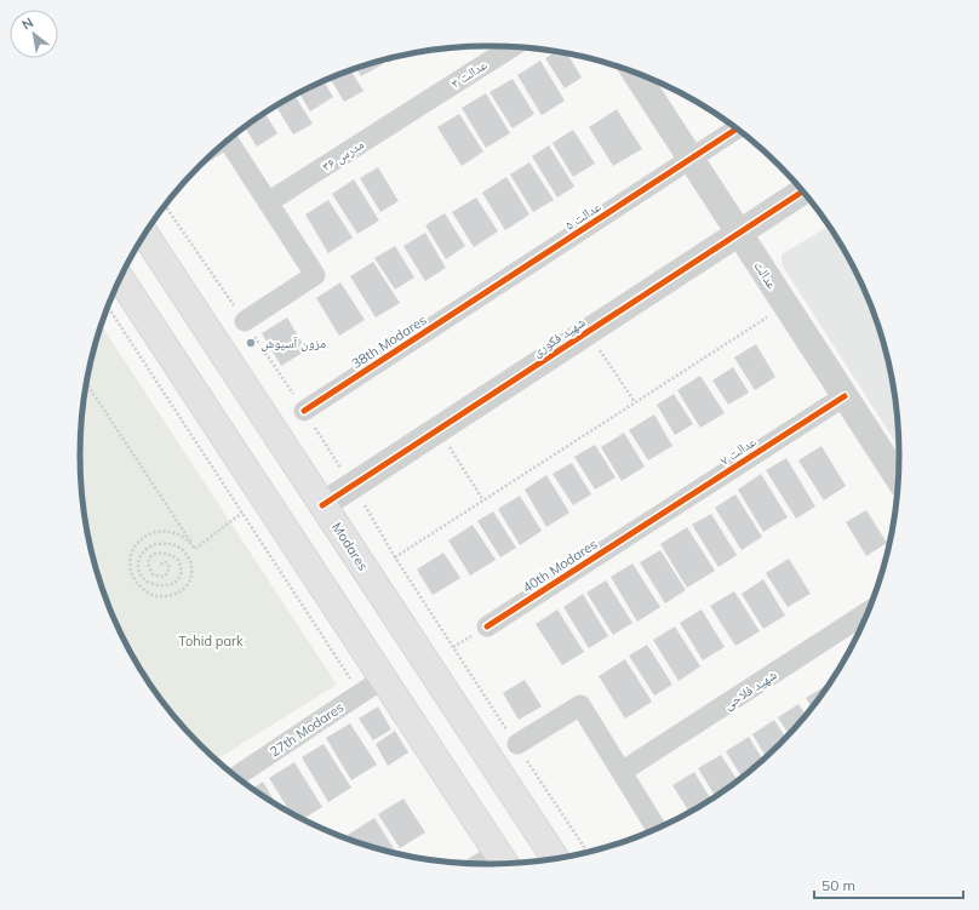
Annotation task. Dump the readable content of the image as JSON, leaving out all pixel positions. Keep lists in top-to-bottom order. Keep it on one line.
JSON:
{"streets":{"main road":["Modares"],"street":["عدالت ۳","مدرس ۳۶","عدالت ۵","عدالت","شهید فکوری","38th Modares","عدالت ۷","40th Modares","شهید فلاحی","27th Modares"]},"crossings":[["عدالت ۳","مدرس ۳۶"],["عدالت ۵","عدالت"],["عدالت ۵","38th Modares"],["عدالت","شهید فکوری"],["عدالت","عدالت ۷"],["شهید فکوری","Modares"],["عدالت ۷","40th Modares"]],"parks":["Tohid park"],"places":["مزون آسپوش"],"scale_bar":"50 m","north":"top left"}
